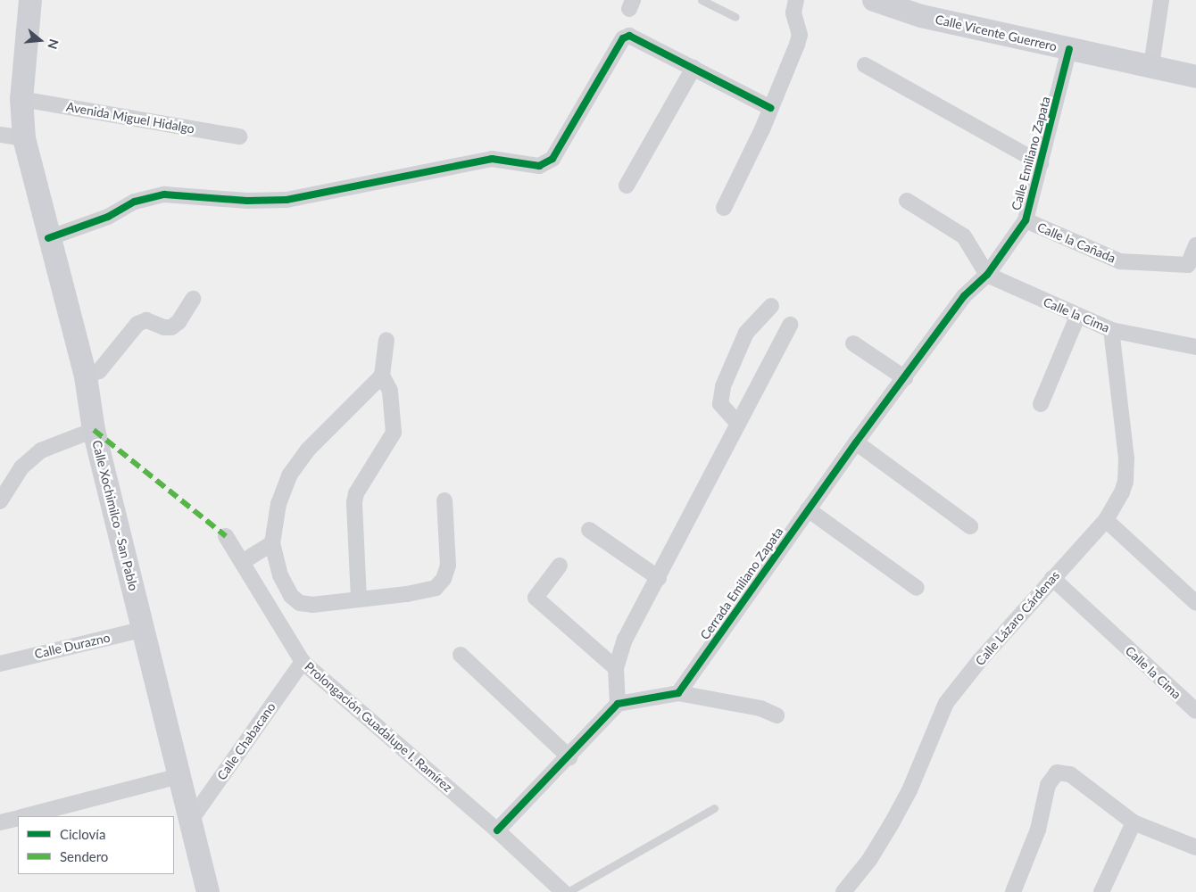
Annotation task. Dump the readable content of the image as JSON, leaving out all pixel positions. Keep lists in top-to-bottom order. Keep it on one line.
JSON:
{"streets":{"main road":["Calle Vicente Guerrero","Calle Xochimilco - San Pablo"],"street":["Avenida Miguel Hidalgo","Calle Emiliano Zapata","Calle la Cañada","Calle la Cima","Cerrada Emiliano Zapata","Calle Lázaro Cárdenas","Calle Durazno","Prolongación Guadalupe I. Ramírez","Calle Chabacano"]},"crossings":[["Calle Vicente Guerrero","Calle Emiliano Zapata"],["Calle Emiliano Zapata","Calle la Cañada"],["Calle Emiliano Zapata","Calle la Cima"],["Calle Emiliano Zapata","Cerrada Emiliano Zapata"],["Calle la Cima","Calle Lázaro Cárdenas"],["Calle Xochimilco - San Pablo","Calle Durazno"],["Calle Xochimilco - San Pablo","Calle Chabacano"],["Prolongación Guadalupe I. Ramírez","Calle Chabacano"]],"legend":["Ciclovía","Sendero"],"north":"right"}
